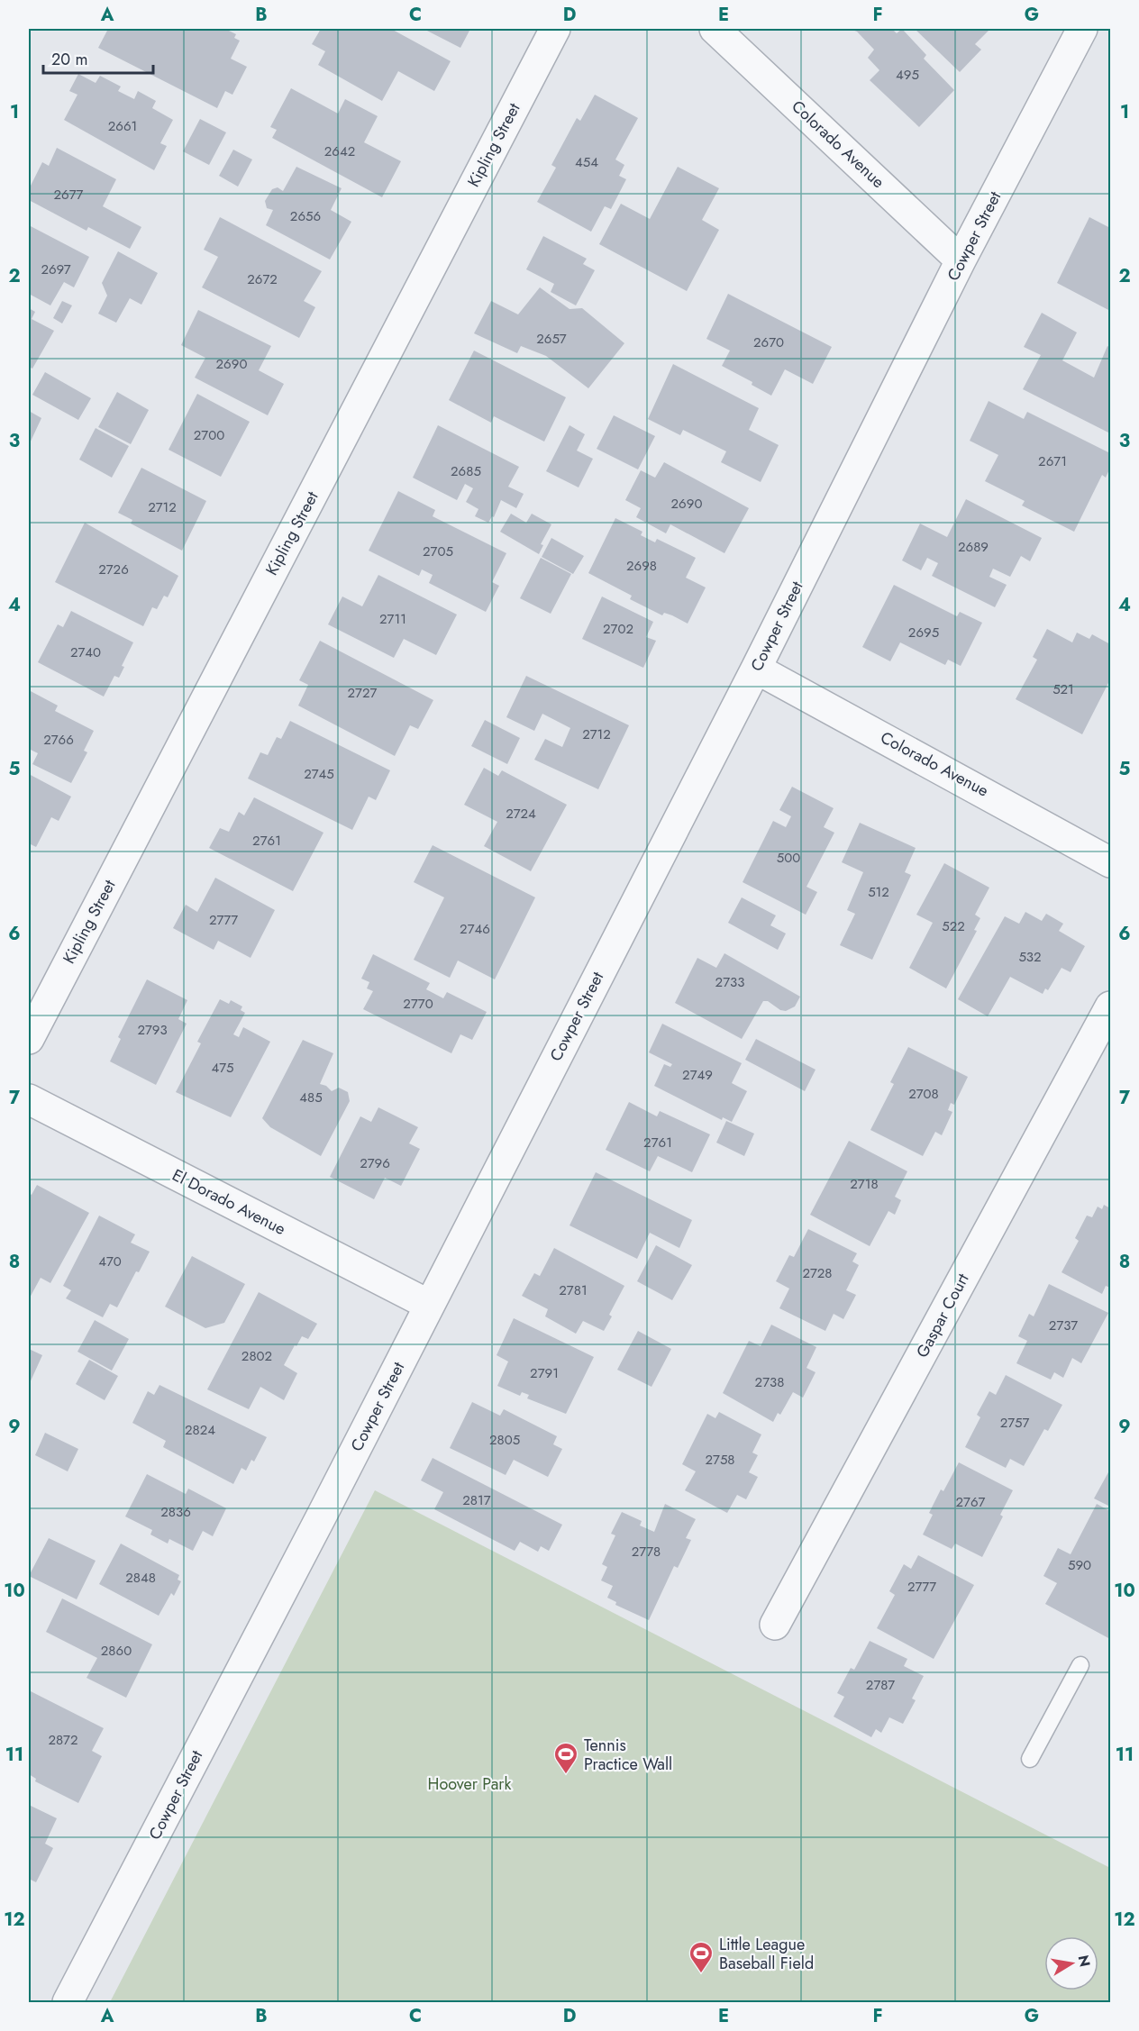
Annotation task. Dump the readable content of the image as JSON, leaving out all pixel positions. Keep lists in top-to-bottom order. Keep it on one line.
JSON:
{"streets":{"street":["Colorado Avenue","Kipling Street","Cowper Street","El Dorado Avenue","Gaspar Court"]},"crossings":[["Colorado Avenue","Cowper Street"],["Cowper Street","El Dorado Avenue"]],"parks":["Hoover Park"],"places":{"sports":["Tennis Practice Wall","Little League Baseball Field"]},"house_numbers":["495","2661","2642","454","2677","2656","2697","2672","2657","2670","2690","2700","2671","2685","2690","2712","2689","2705","2698","2726","2711","2702","2695","2740","521","2727","2712","2766","2745","2724","2761","500","512","2777","522","2746","532","2733","2770","2793","475","2749","2708","485","2761","2796","2718","470","2728","2781","2737","2802","2791","2738","2757","2824","2805","2758","2817","2767","2836","2778","590","2848","2777","2860","2787","2872"],"scale_bar":"20 m","north":"right","grid":{"columns":["A","B","C","D","E","F","G"],"rows":["1","2","3","4","5","6","7","8","9","10","11","12"]}}
